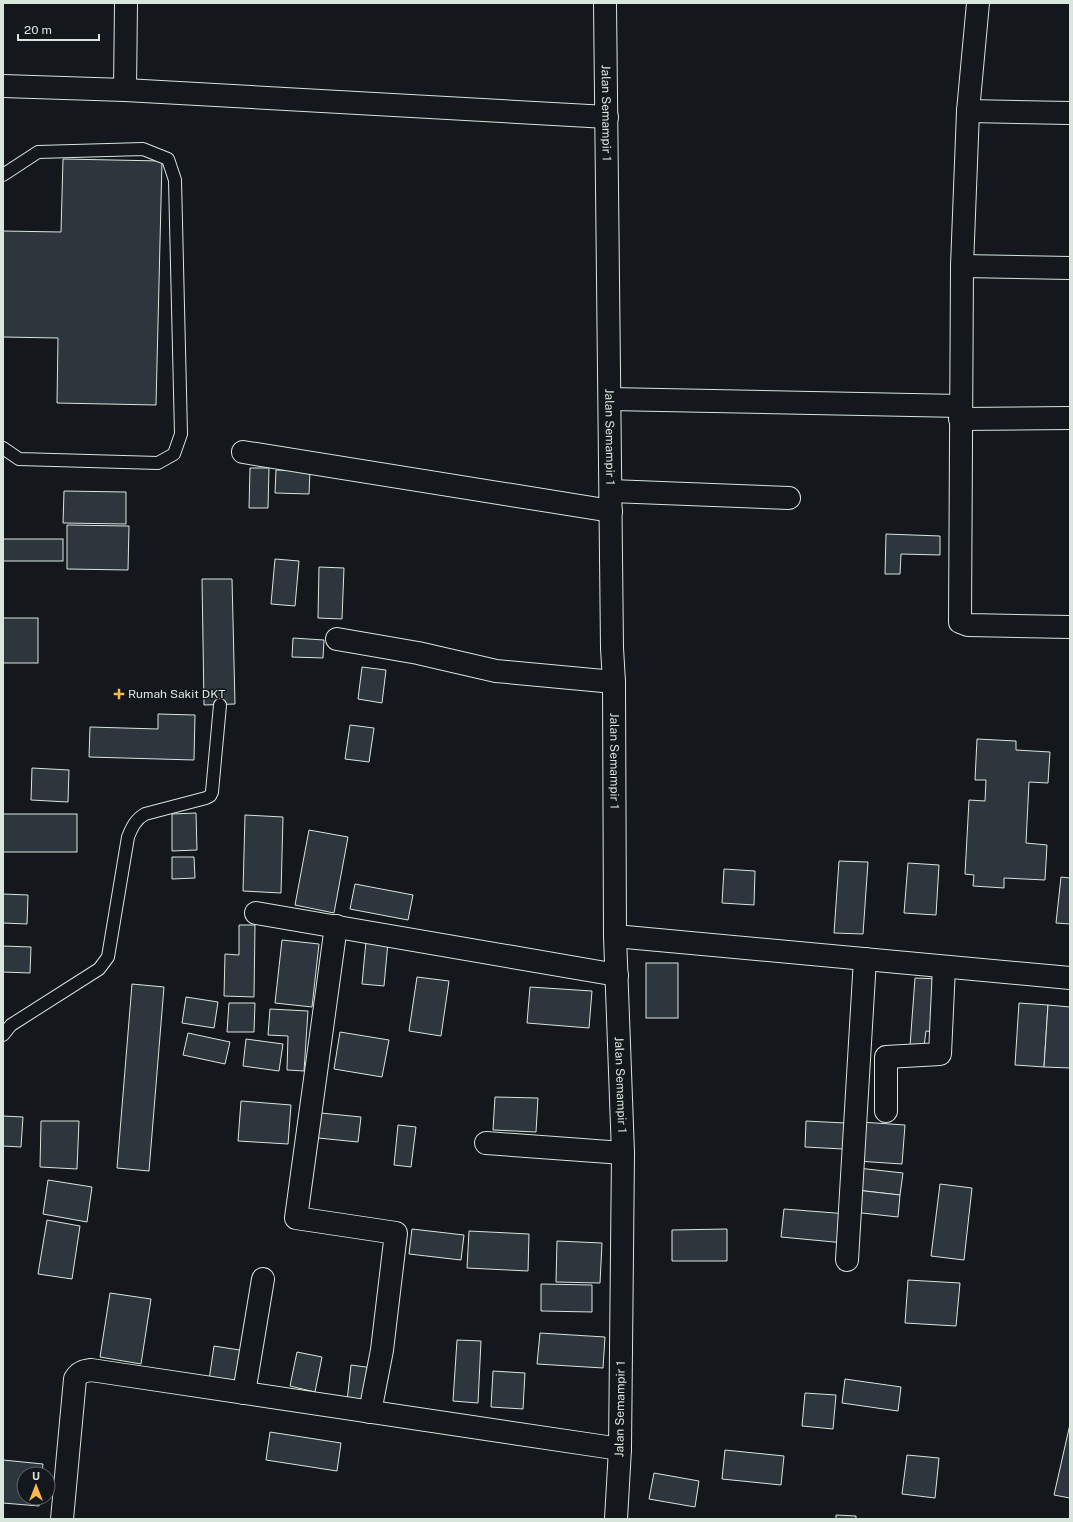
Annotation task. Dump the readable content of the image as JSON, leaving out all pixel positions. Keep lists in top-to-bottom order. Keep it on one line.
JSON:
{"streets":{"street":["Jalan Semampir 1"]},"places":{"health":["Rumah Sakit DKT"]},"scale_bar":"20 m","north":"top"}
